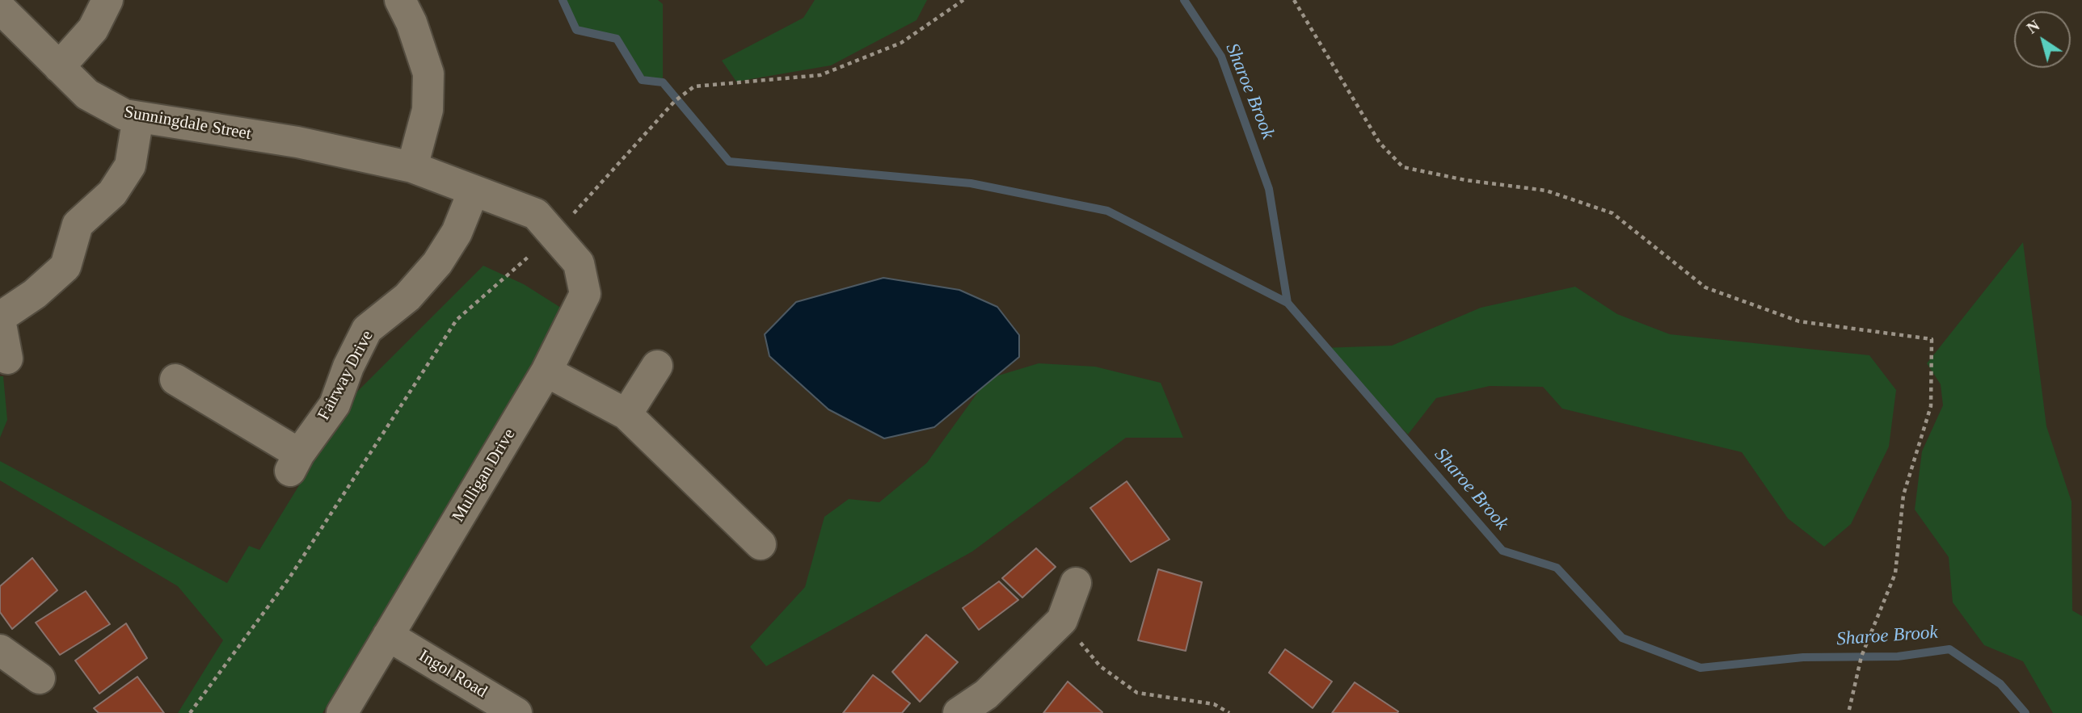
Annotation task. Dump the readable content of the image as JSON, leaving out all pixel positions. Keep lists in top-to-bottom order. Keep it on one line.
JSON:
{"streets":{"street":["Sunningdale Street","Fairway Drive","Mulligan Drive","Ingol Road"]},"crossings":[["Sunningdale Street","Fairway Drive"],["Sunningdale Street","Mulligan Drive"],["Mulligan Drive","Ingol Road"]],"water":["Sharoe Brook"],"north":"top left"}
